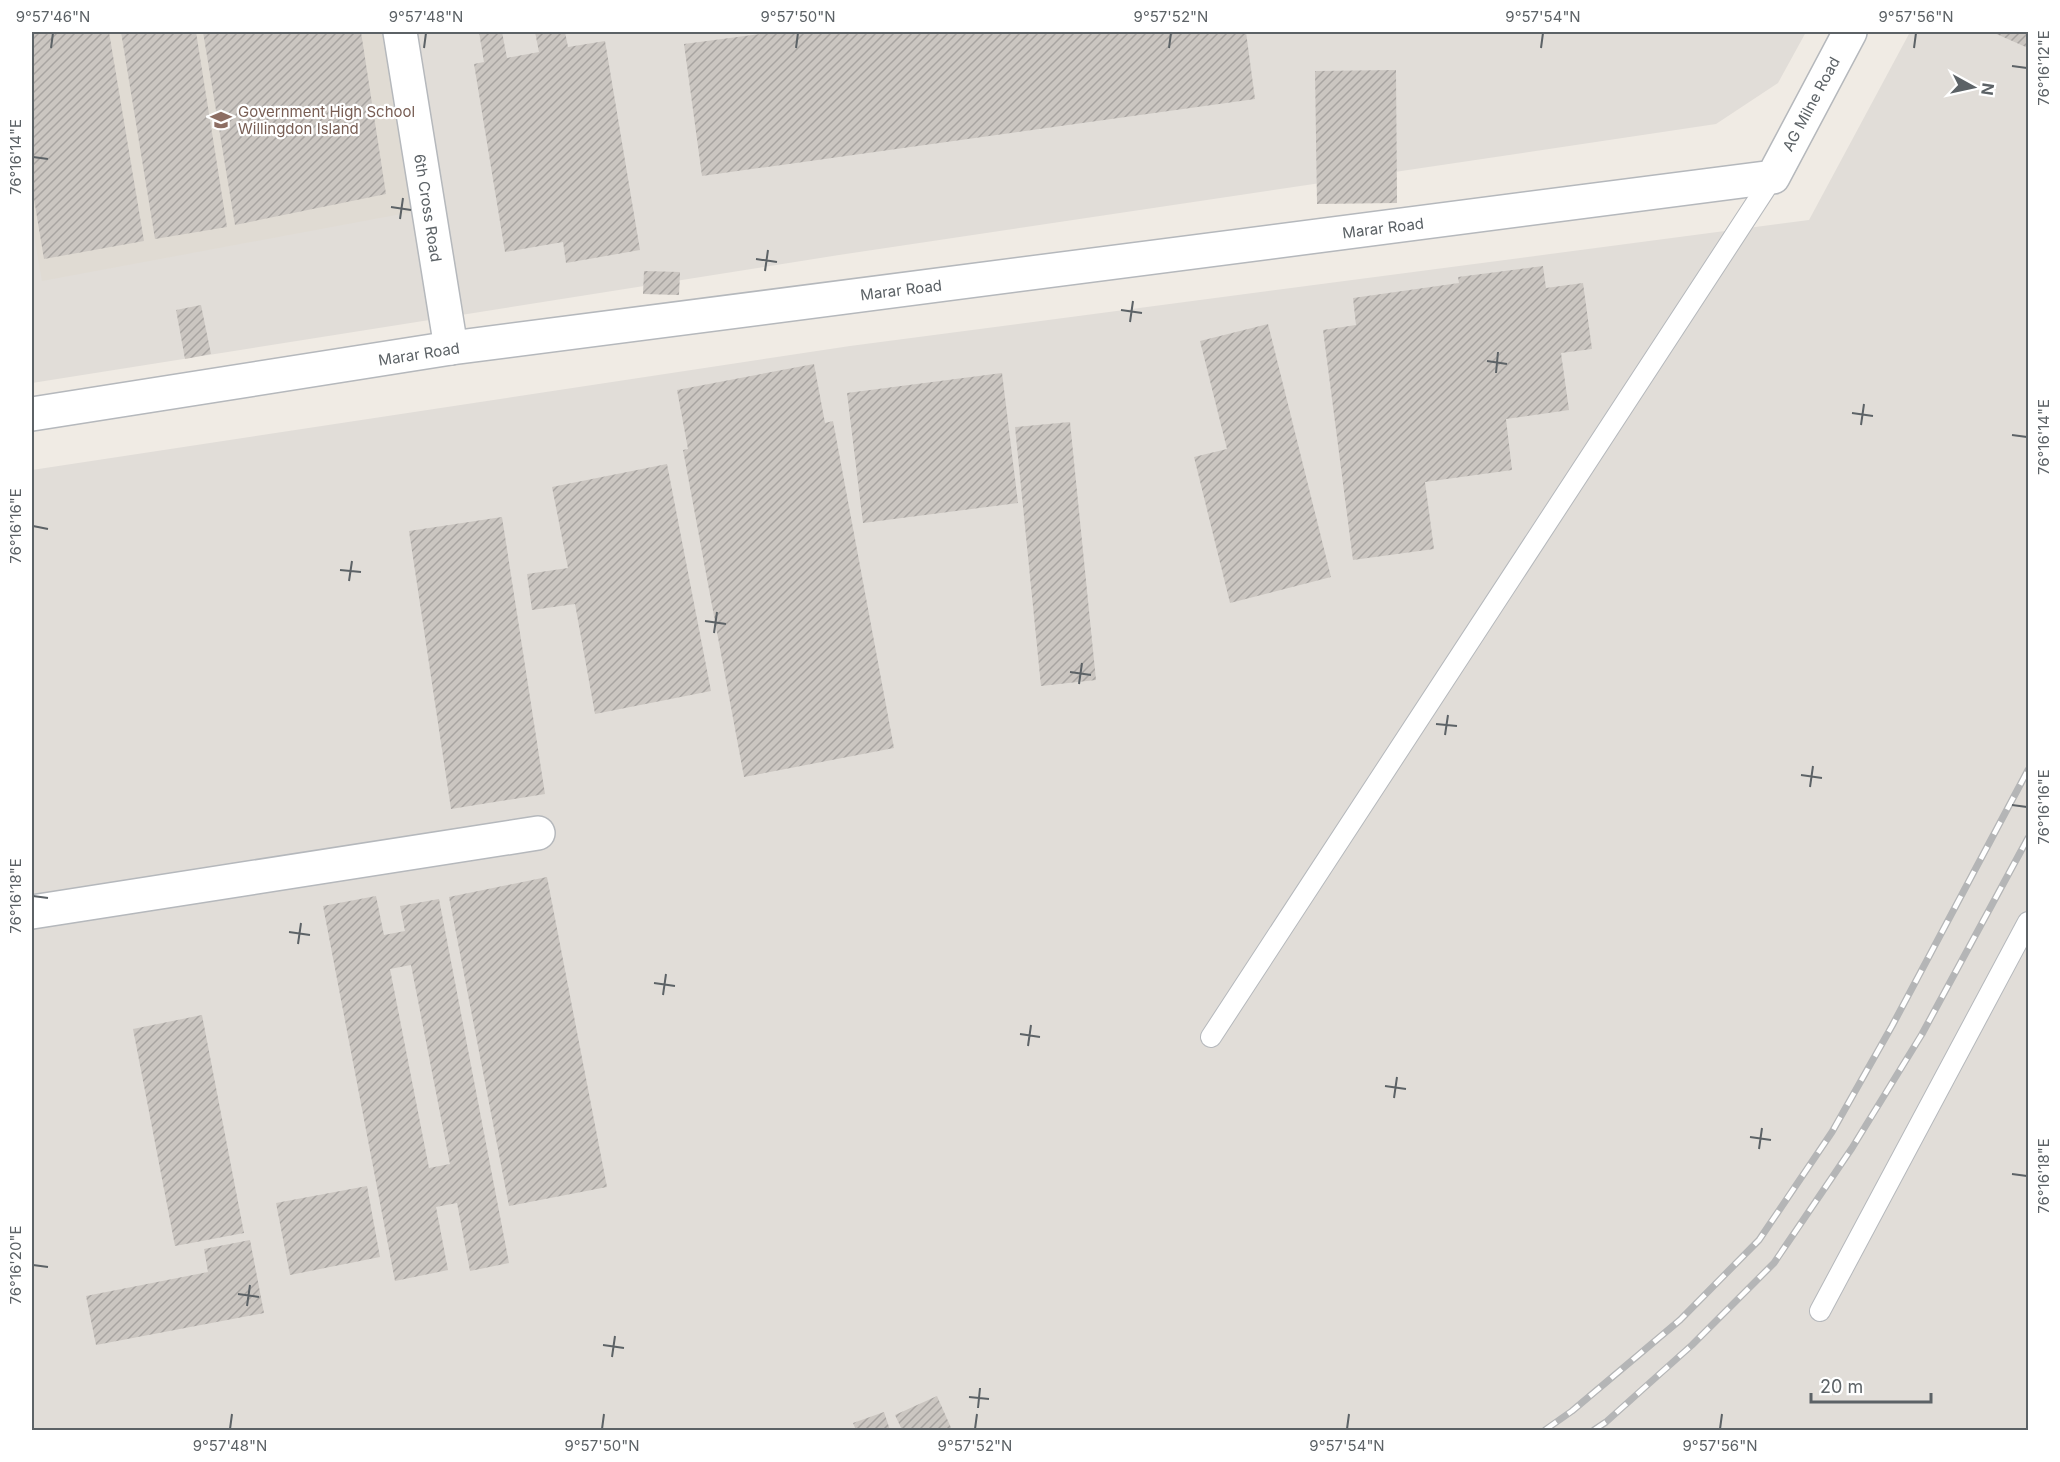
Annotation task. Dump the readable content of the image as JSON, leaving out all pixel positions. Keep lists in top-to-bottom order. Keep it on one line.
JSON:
{"streets":{"street":["AG Milne Road","6th Cross Road","Marar Road"]},"crossings":[["AG Milne Road","Marar Road"],["6th Cross Road","Marar Road"]],"places":{"school or university":["Government High School Willingdon Island"]},"scale_bar":"20 m","north":"right","coordinates":["9°57'46\"N","9°57'48\"N","9°57'50\"N","9°57'52\"N","9°57'54\"N","9°57'56\"N","76°16'12\"E","76°16'14\"E","76°16'16\"E","76°16'18\"E","76°16'20\"E"]}
